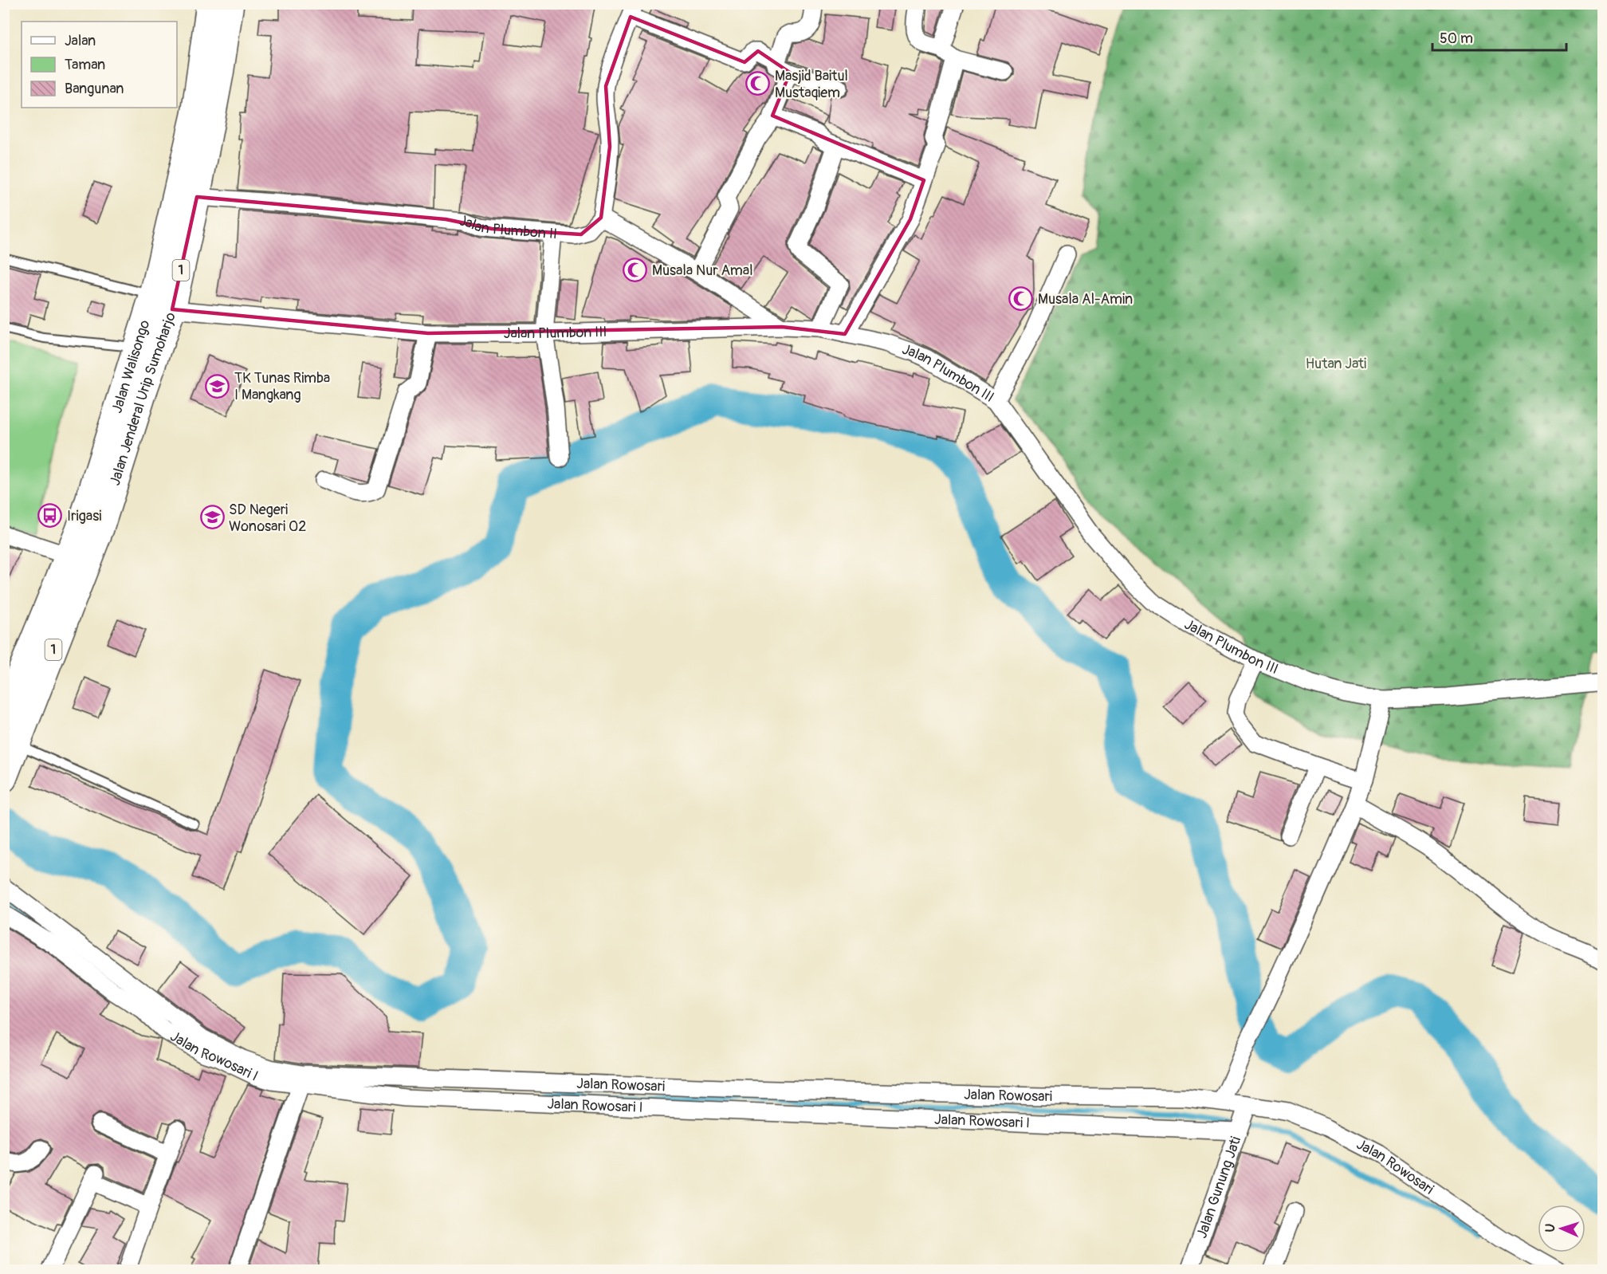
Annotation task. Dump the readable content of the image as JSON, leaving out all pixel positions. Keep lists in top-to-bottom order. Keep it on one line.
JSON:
{"streets":{"highway":["1","Jalan Walisongo","Jalan Jenderal Urip Sumoharjo"],"street":["Jalan Plumbon II","Jalan Plumbon III","Jalan Rowosari I","Jalan Rowosari","Jalan Gunung Jati"]},"crossings":[["Jalan Plumbon II","Jalan Jenderal Urip Sumoharjo"],["Jalan Plumbon III","Jalan Walisongo"],["Jalan Plumbon III","Jalan Jenderal Urip Sumoharjo"],["Jalan Walisongo","Jalan Jenderal Urip Sumoharjo"],["Jalan Rowosari I","Jalan Rowosari"],["Jalan Rowosari I","Jalan Gunung Jati"],["Jalan Rowosari","Jalan Gunung Jati"]],"parks":["Hutan Jati"],"places":{"mosque":["Masjid Baitul Mustaqiem","Musala Nur Amal","Musala Al-Amin"],"school or university":["TK Tunas Rimba I Mangkang","SD Negeri Wonosari 02"],"bus stop":["Irigasi"]},"legend":["Jalan","Taman","Bangunan"],"scale_bar":"50 m","north":"left"}
